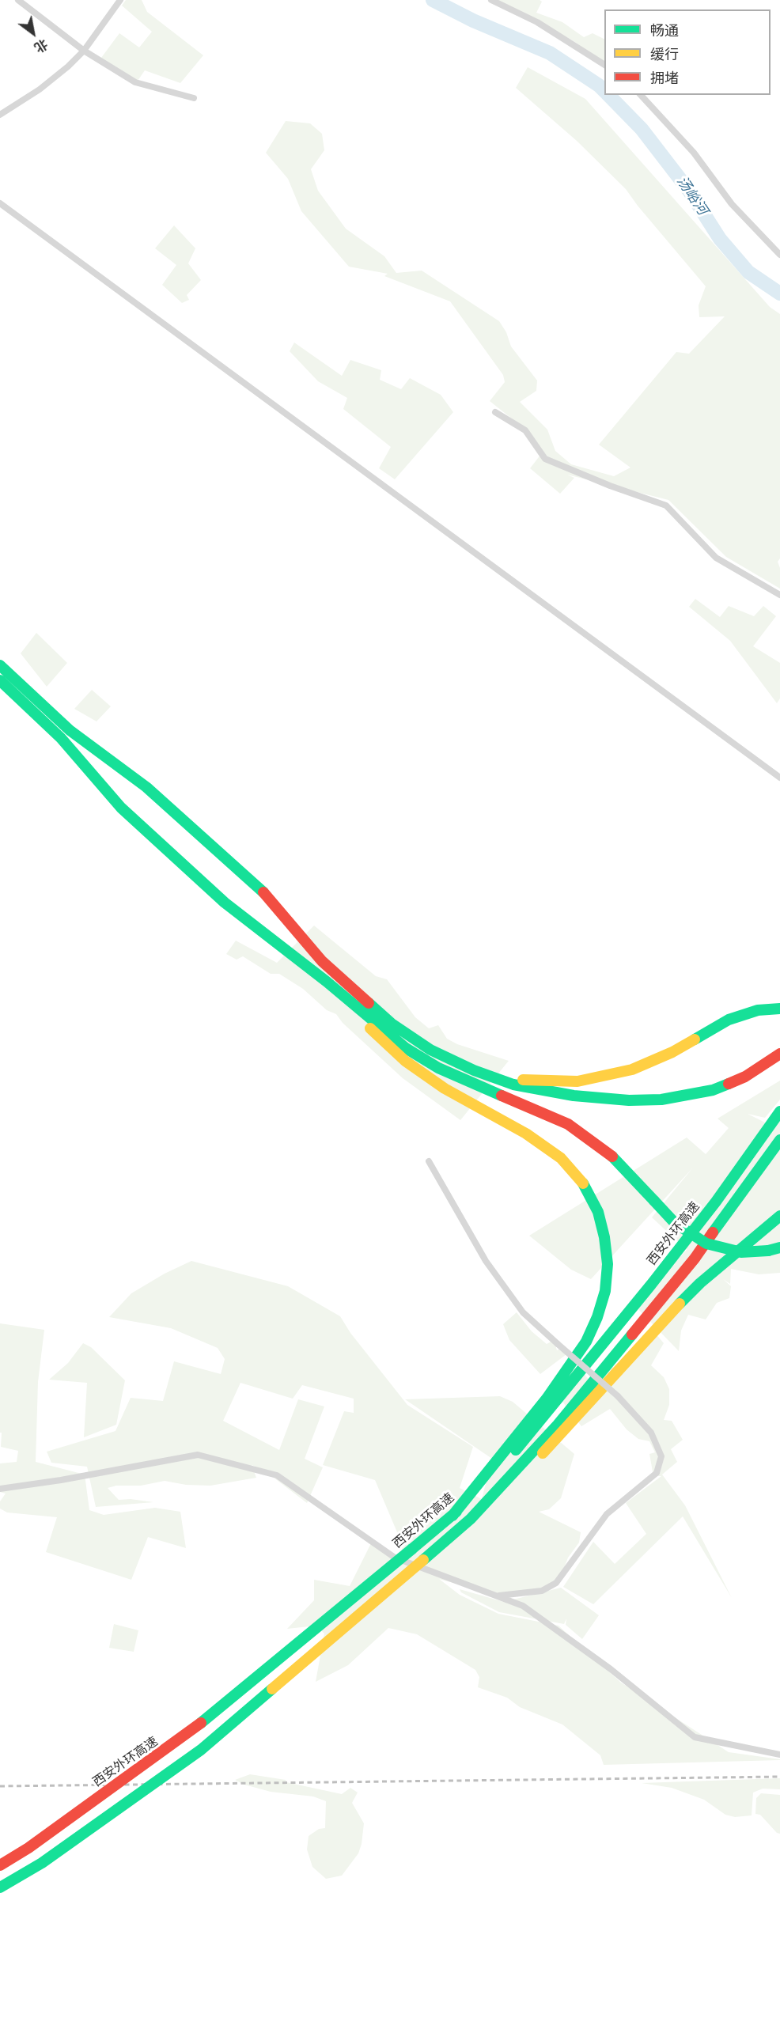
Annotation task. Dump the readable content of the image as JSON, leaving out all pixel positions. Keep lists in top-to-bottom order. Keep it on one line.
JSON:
{"streets":{"highway":["西安外环高速"]},"water":["汤峪河"],"legend":["畅通","缓行","拥堵"],"north":"bottom right"}
